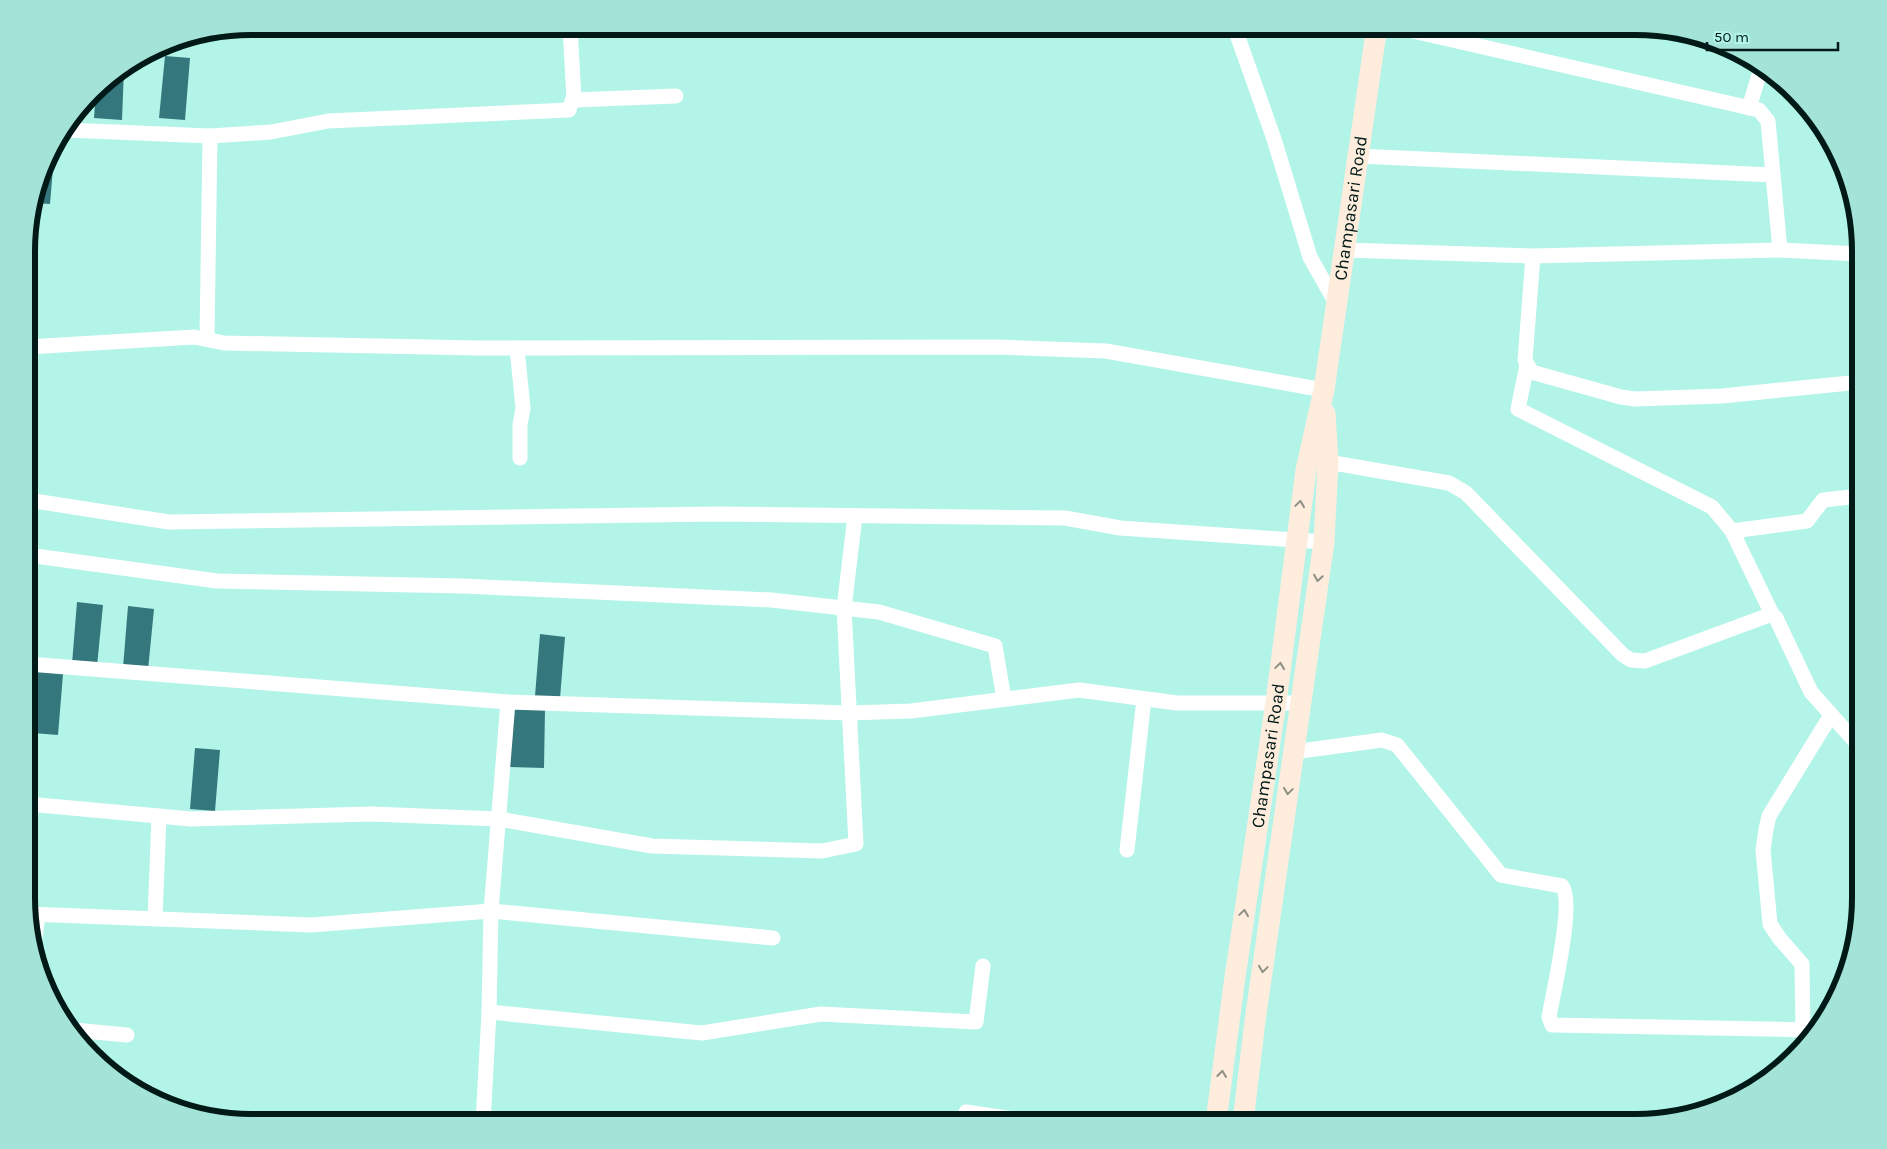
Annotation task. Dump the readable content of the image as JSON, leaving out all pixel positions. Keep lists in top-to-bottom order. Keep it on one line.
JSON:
{"streets":{"main road":["Champasari Road"]},"scale_bar":"50 m"}
